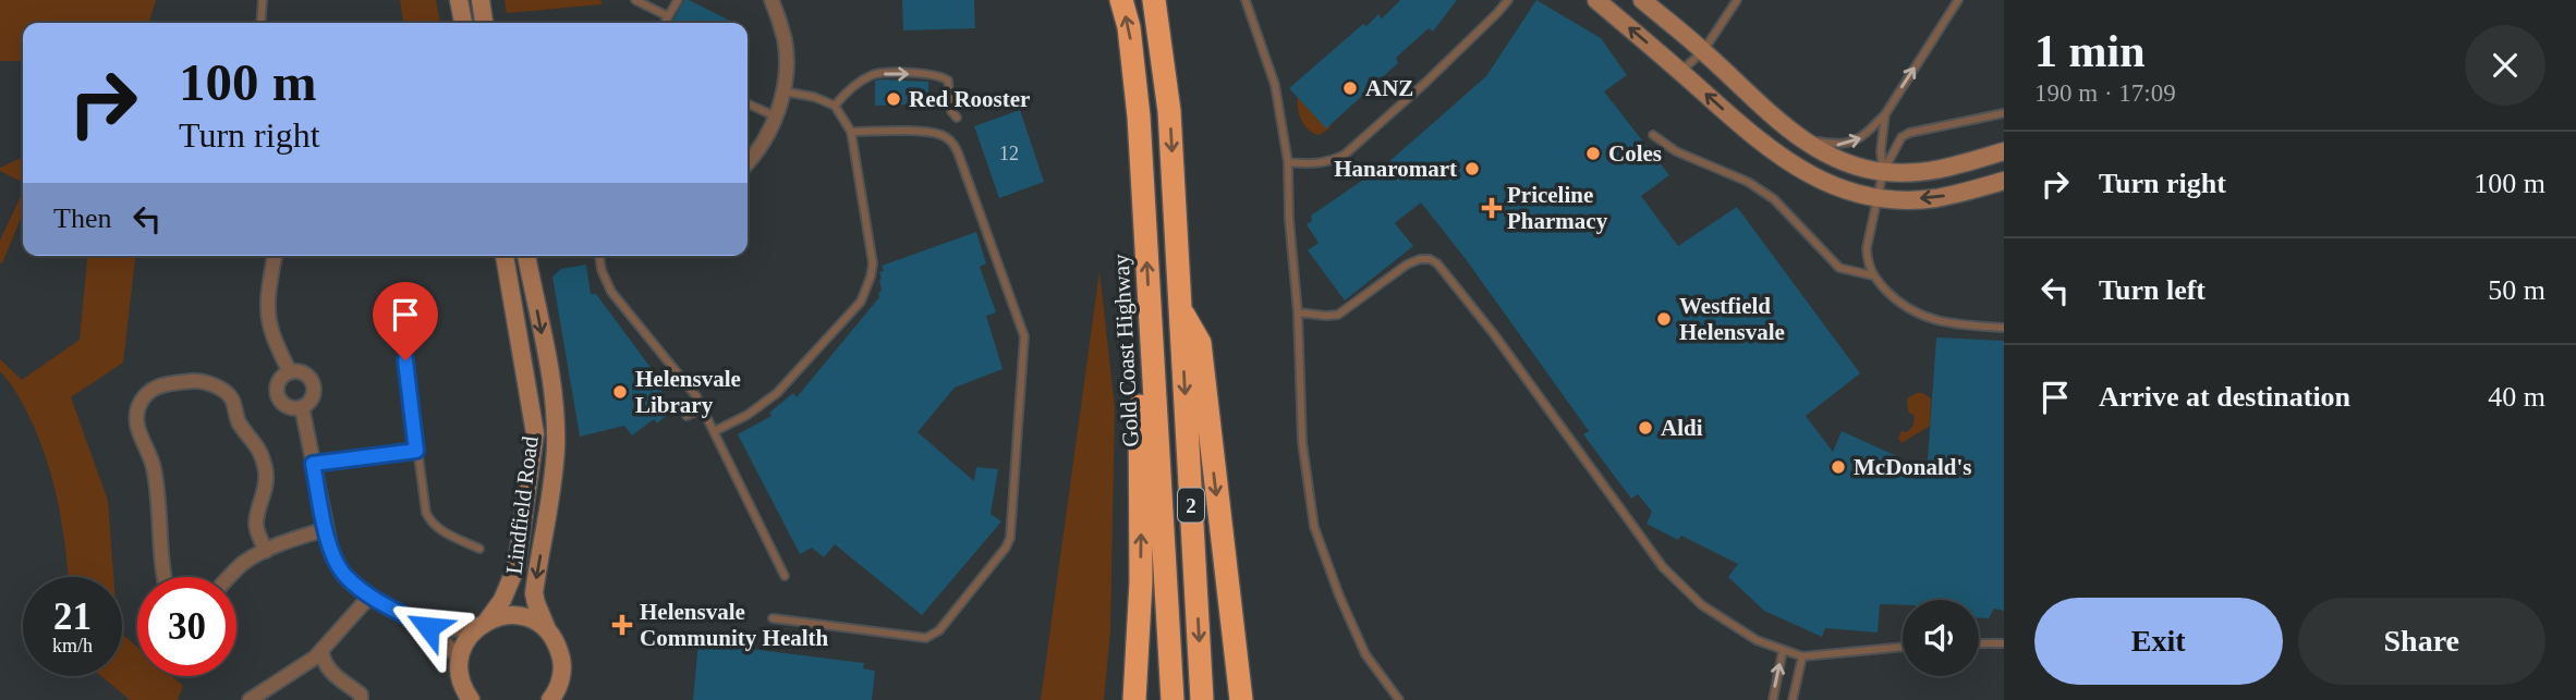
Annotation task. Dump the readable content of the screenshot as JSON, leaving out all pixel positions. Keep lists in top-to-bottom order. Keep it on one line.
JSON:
{"streets":{"highway":["Gold Coast Highway","2"],"street":["Lindfield Road"]},"places":{"other":["ANZ","Red Rooster","Coles","Hanaromart","Westfield Helensvale","Helensvale Library","Aldi","McDonald's"],"health":["Priceline Pharmacy","Helensvale Community Health"]},"house_numbers":["12"],"page":{"heading":["1 min","190 m · 17:09"],"turn":["100 m","Turn right"],"list":[{"name":"Turn right","value":"100 m"},{"name":"Turn left","value":"50 m"},{"name":"Arrive at destination","value":"40 m"}],"then":"Then","speed":"21 km/h","limit":"30","buttons":["Exit","Share"]}}
